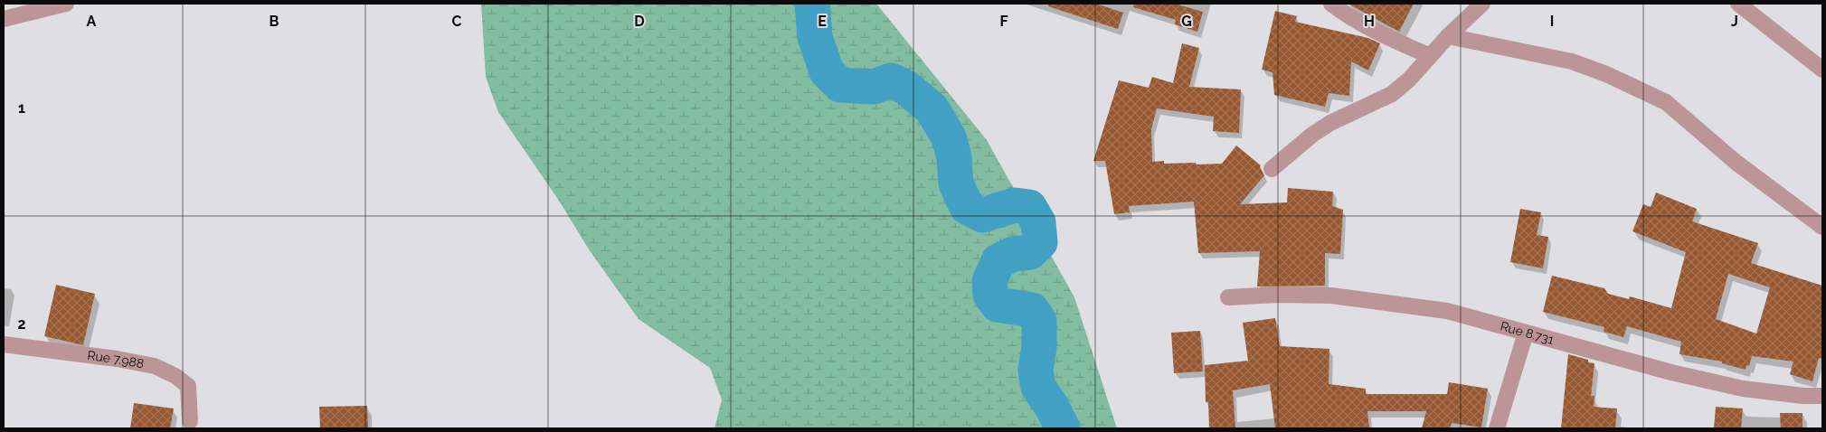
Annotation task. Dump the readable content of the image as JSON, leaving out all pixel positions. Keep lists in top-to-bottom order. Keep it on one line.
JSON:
{"streets":{"street":["Rue 8.731","Rue 7.988"]},"grid":{"columns":["A","B","C","D","E","F","G","H","I","J"],"rows":["1","2"]}}
